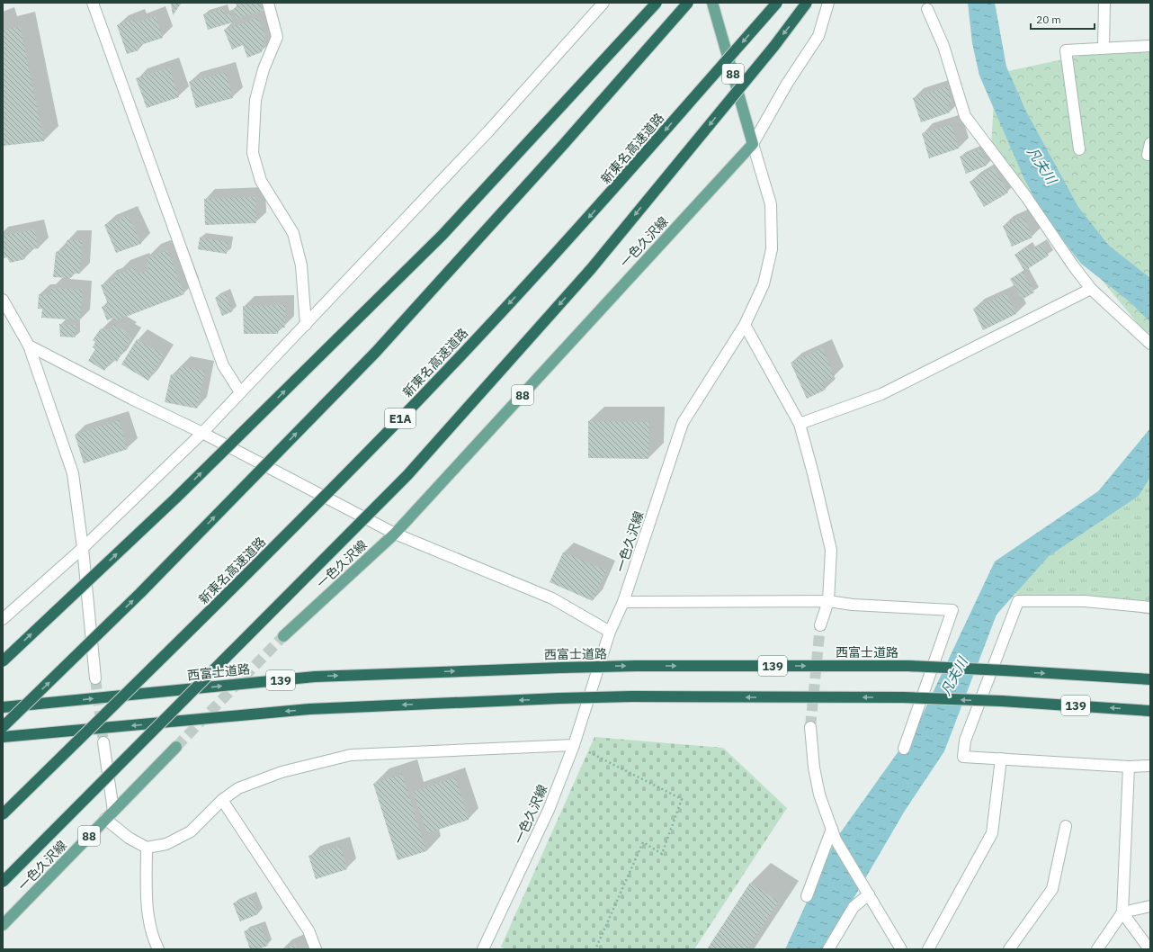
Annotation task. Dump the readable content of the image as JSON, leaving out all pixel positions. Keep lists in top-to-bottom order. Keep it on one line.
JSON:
{"streets":{"highway":["新東名高速道路","E1A","西富士道路","139"],"main road":["88","一色久沢線"]},"water":["凡夫川"],"scale_bar":"20 m"}
